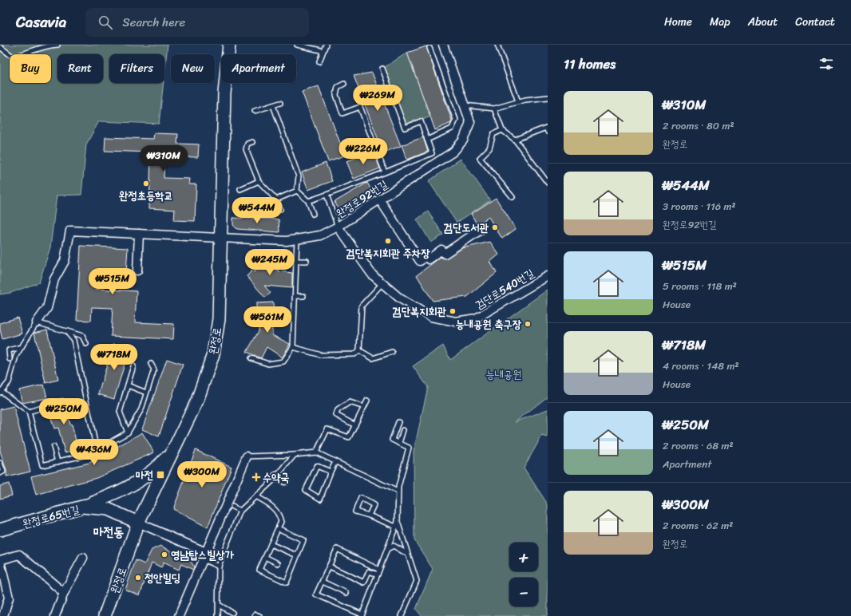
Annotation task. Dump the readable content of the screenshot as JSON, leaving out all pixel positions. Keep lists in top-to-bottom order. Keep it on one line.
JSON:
{"streets":{"main road":["완정로","완정로65번길"],"street":["완정로92번길","검단로540번길"]},"crossings":[["완정로92번길","검단로540번길"],["완정로92번길","완정로"],["완정로","완정로65번길"]],"districts":["마전동"],"parks":["능내공원"],"places":{"other":["완정초등학교","검단도서관","검단복지회관 주차장","검단복지회관","능내공원 축구장","영남탑스빌상가","정안빌딩"],"transit":["마전"],"health":["수약국"]},"page":{"header":"Casavia","search":"Search here","nav":["Home","Map","About","Contact"],"heading":"11 homes","chip":["Buy","Rent","Filters","New","Apartment"],"list":[{"name":"₩310M","note":"2 rooms · 80 m² · 완정로"},{"name":"₩544M","note":"3 rooms · 116 m² · 완정로92번길"},{"name":"₩515M","note":"5 rooms · 118 m² · House"},{"name":"₩718M","note":"4 rooms · 148 m² · House"},{"name":"₩250M","note":"2 rooms · 68 m² · Apartment"},{"name":"₩300M","note":"2 rooms · 62 m² · 완정로"}],"price":["₩269M","₩226M","₩310M","₩544M","₩245M","₩515M","₩561M","₩718M","₩250M","₩436M","₩300M"],"map_buttons":["+","−"]}}
